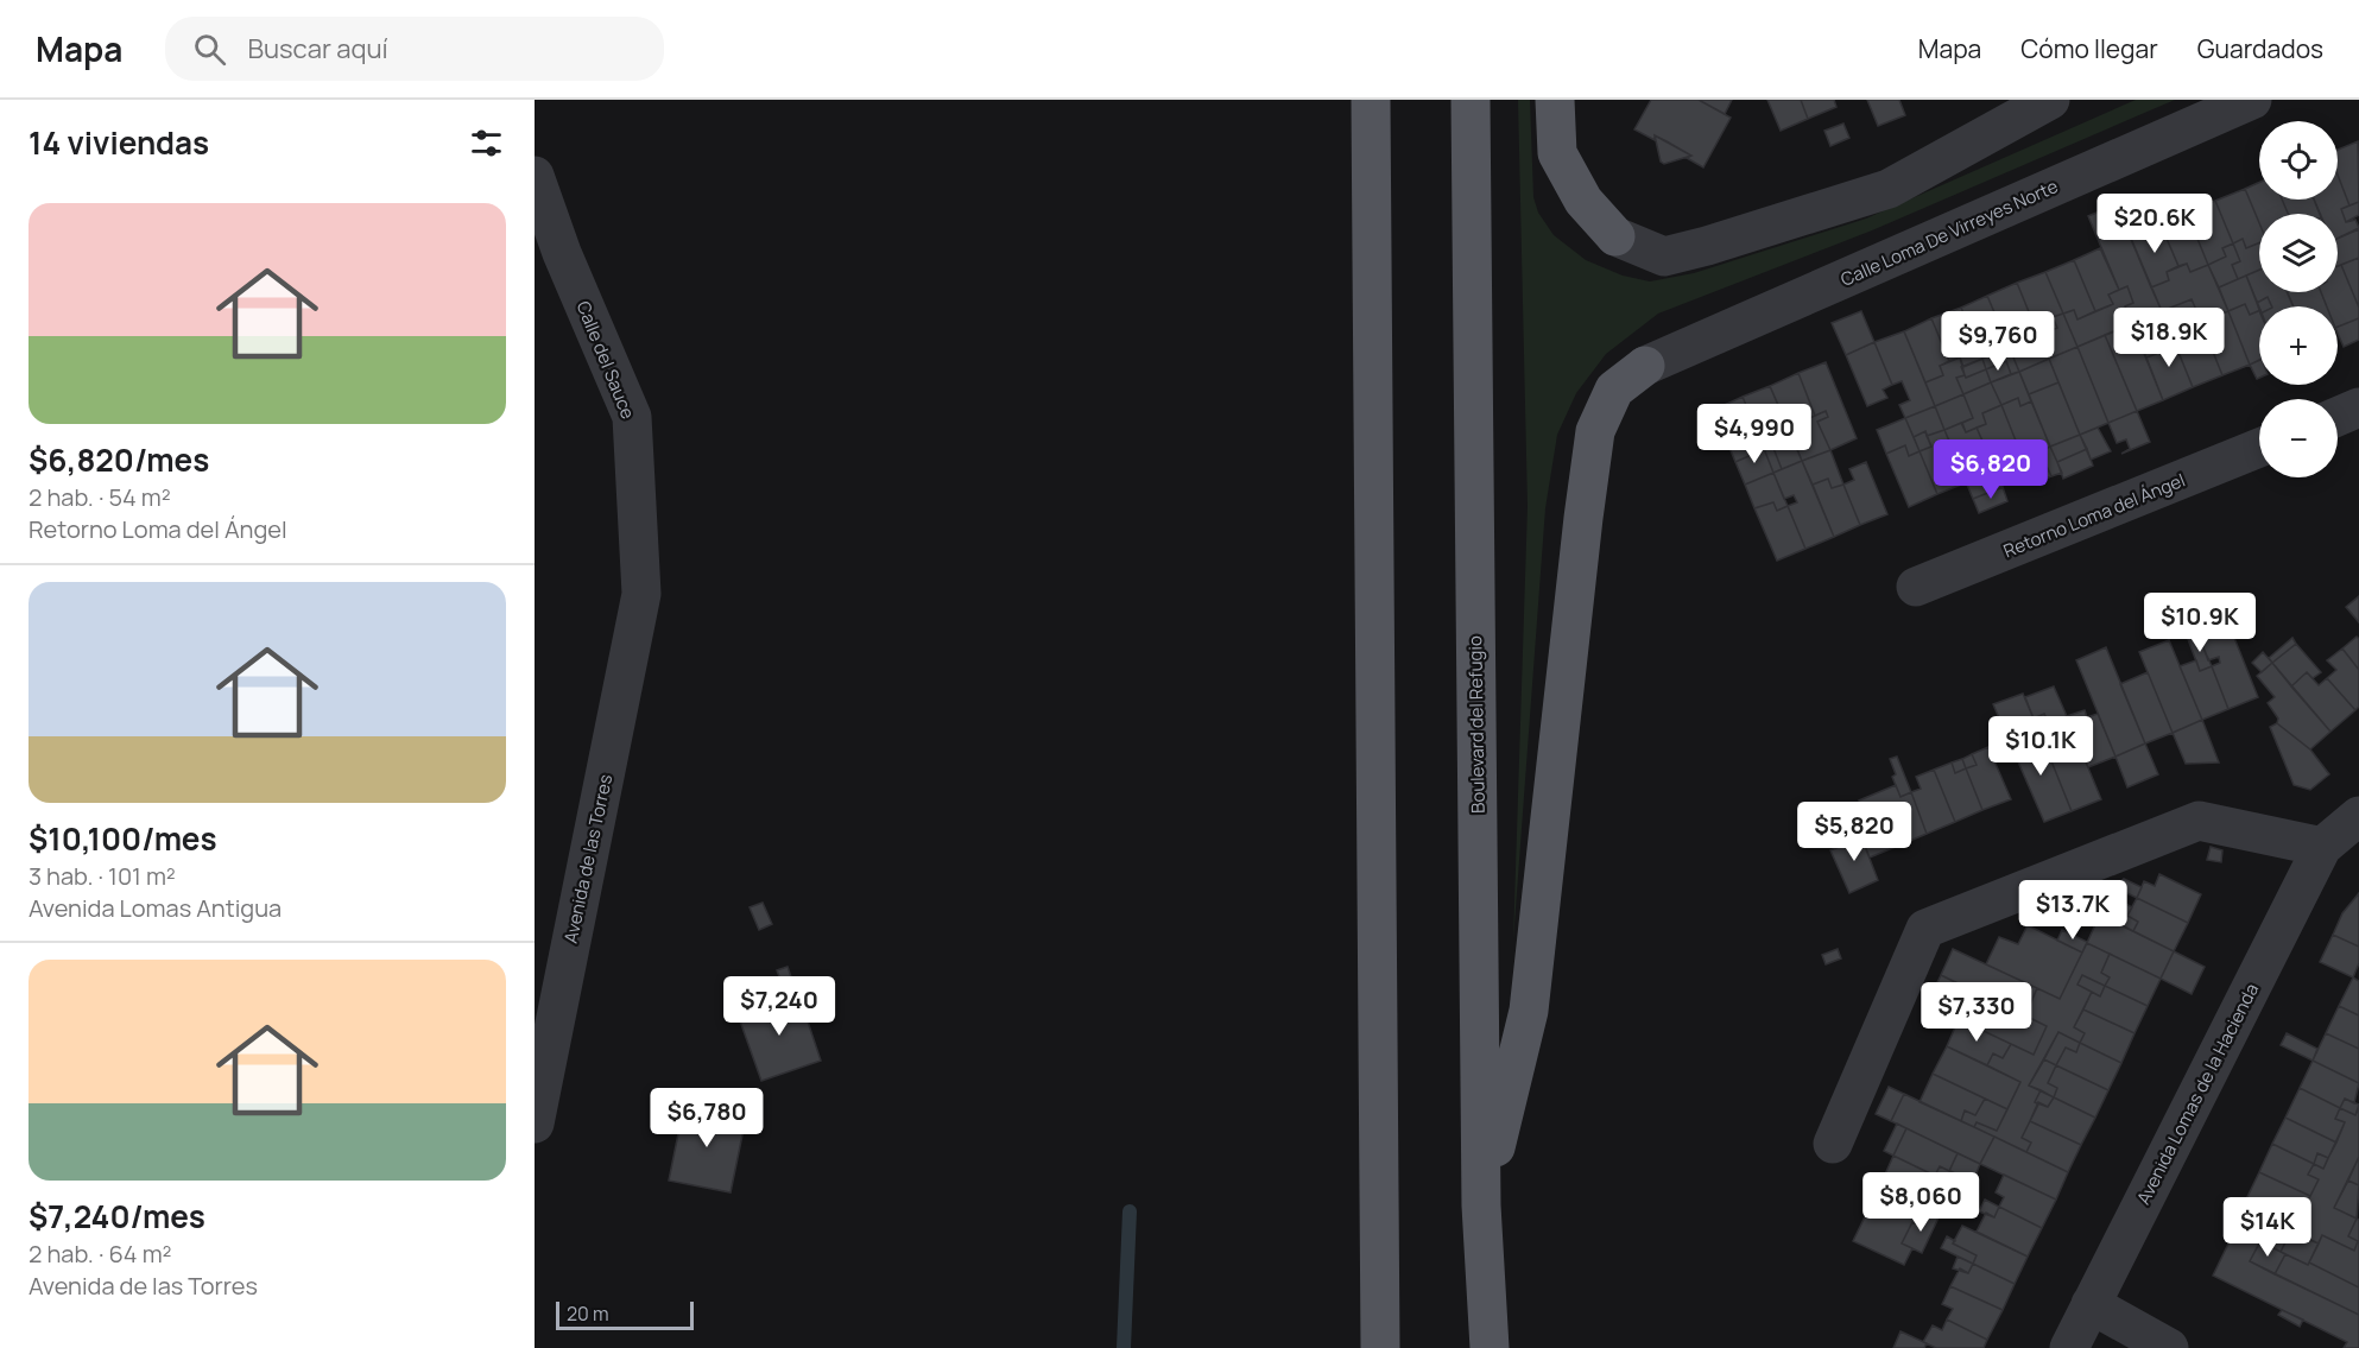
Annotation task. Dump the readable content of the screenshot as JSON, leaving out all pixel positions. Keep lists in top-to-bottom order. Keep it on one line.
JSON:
{"streets":{"main road":["Boulevard del Refugio"],"street":["Calle Loma De Virreyes Norte","Calle del Sauce","Retorno Loma del Ángel","Avenida de las Torres","Avenida Lomas de la Hacienda"]},"crossings":[["Calle del Sauce","Avenida de las Torres"]],"scale_bar":"20 m","page":{"header":"Mapa","search":"Buscar aquí","nav":["Mapa","Cómo llegar","Guardados"],"heading":"14 viviendas","map_buttons":["+","−"],"list":[{"name":"$6,820/mes","note":"2 hab. · 54 m² · Retorno Loma del Ángel"},{"name":"$10,100/mes","note":"3 hab. · 101 m² · Avenida Lomas Antigua"},{"name":"$7,240/mes","note":"2 hab. · 64 m² · Avenida de las Torres"}],"price":["$20.6K","$18.9K","$9,760","$4,990","$6,820","$10.9K","$10.1K","$5,820","$13.7K","$7,240","$7,330","$6,780","$8,060","$14K"],"scale":"20 m"}}
